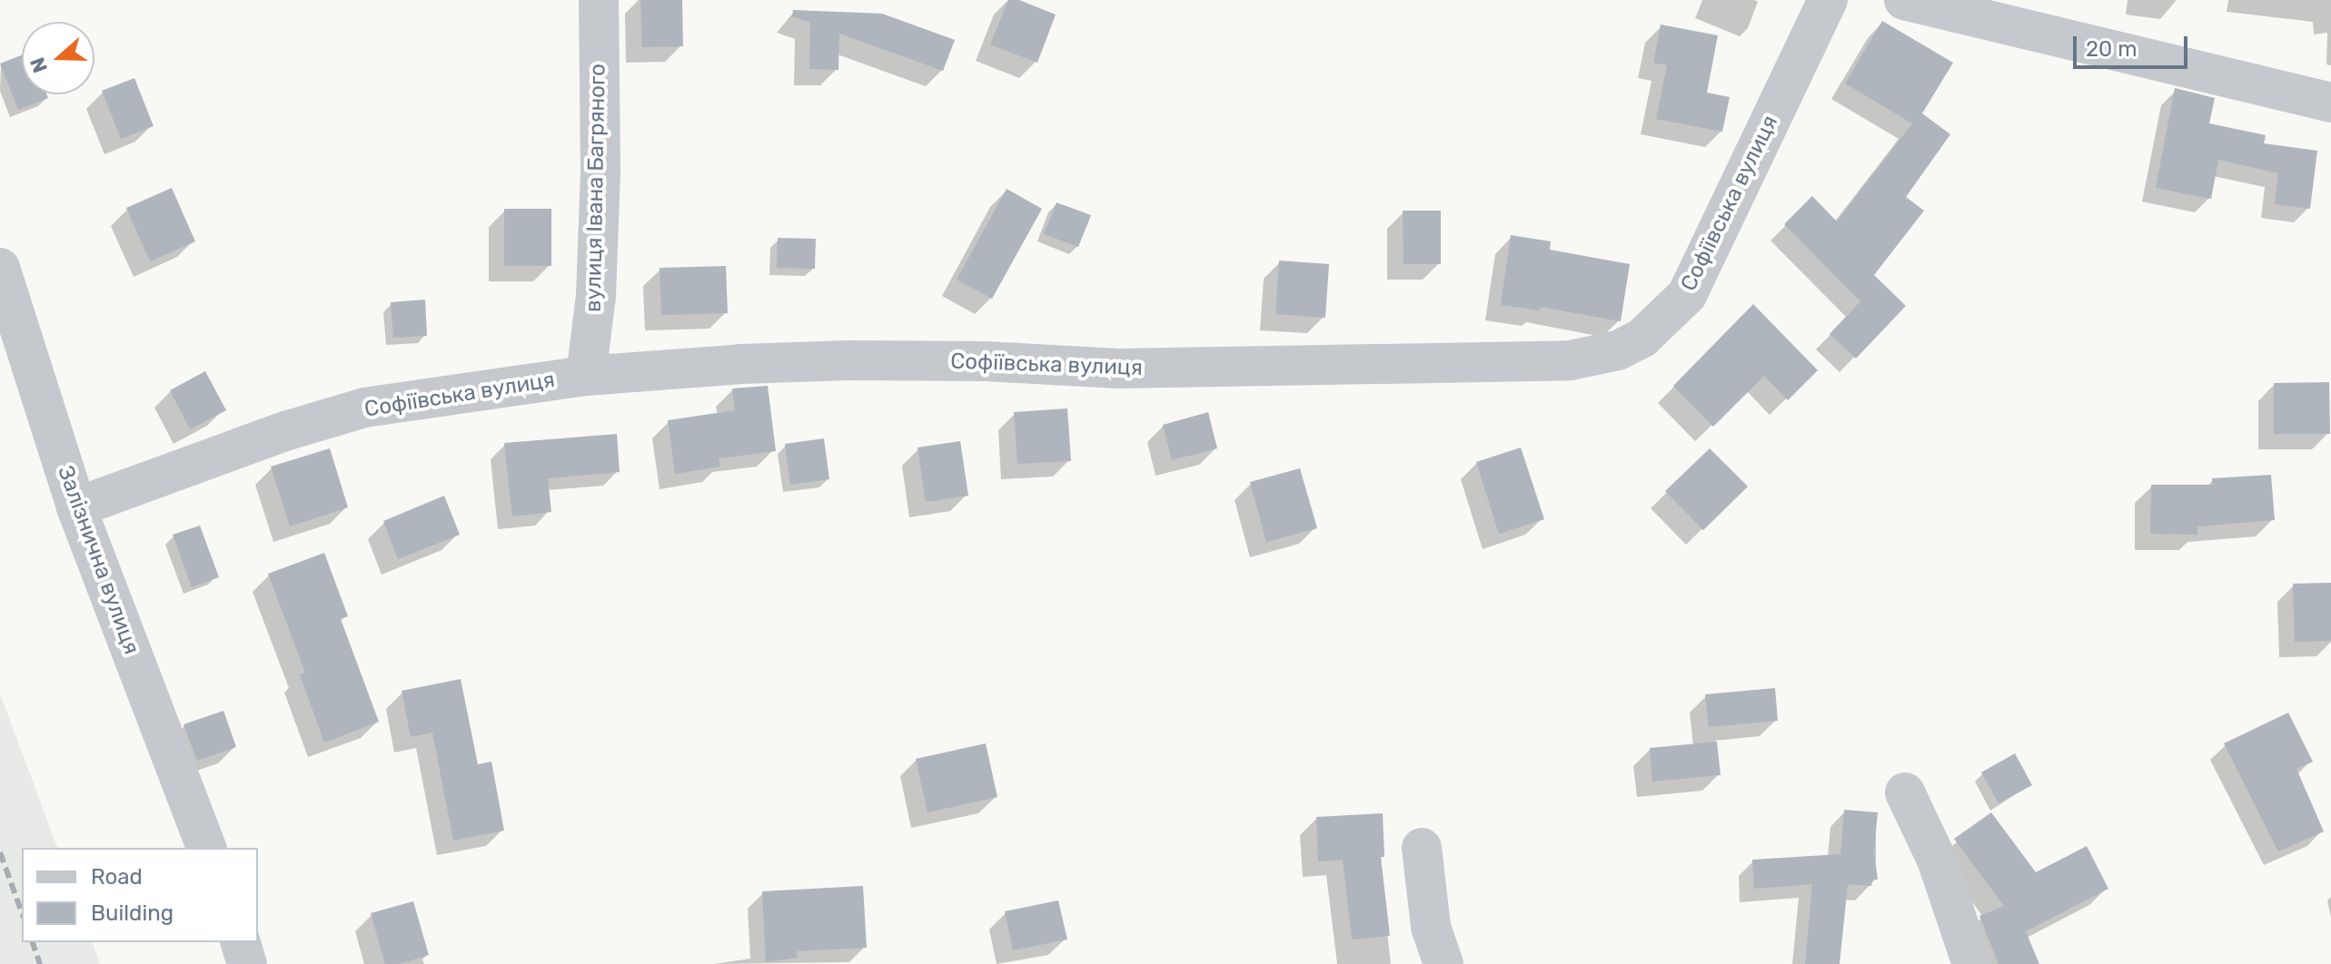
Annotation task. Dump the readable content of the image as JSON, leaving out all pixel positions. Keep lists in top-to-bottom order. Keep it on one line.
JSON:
{"streets":{"street":["вулиця Івана Багряного","Софіївська вулиця","Залізнична вулиця"]},"crossings":[["вулиця Івана Багряного","Софіївська вулиця"],["Софіївська вулиця","Залізнична вулиця"]],"legend":["Road","Building"],"scale_bar":"20 m","north":"left"}
